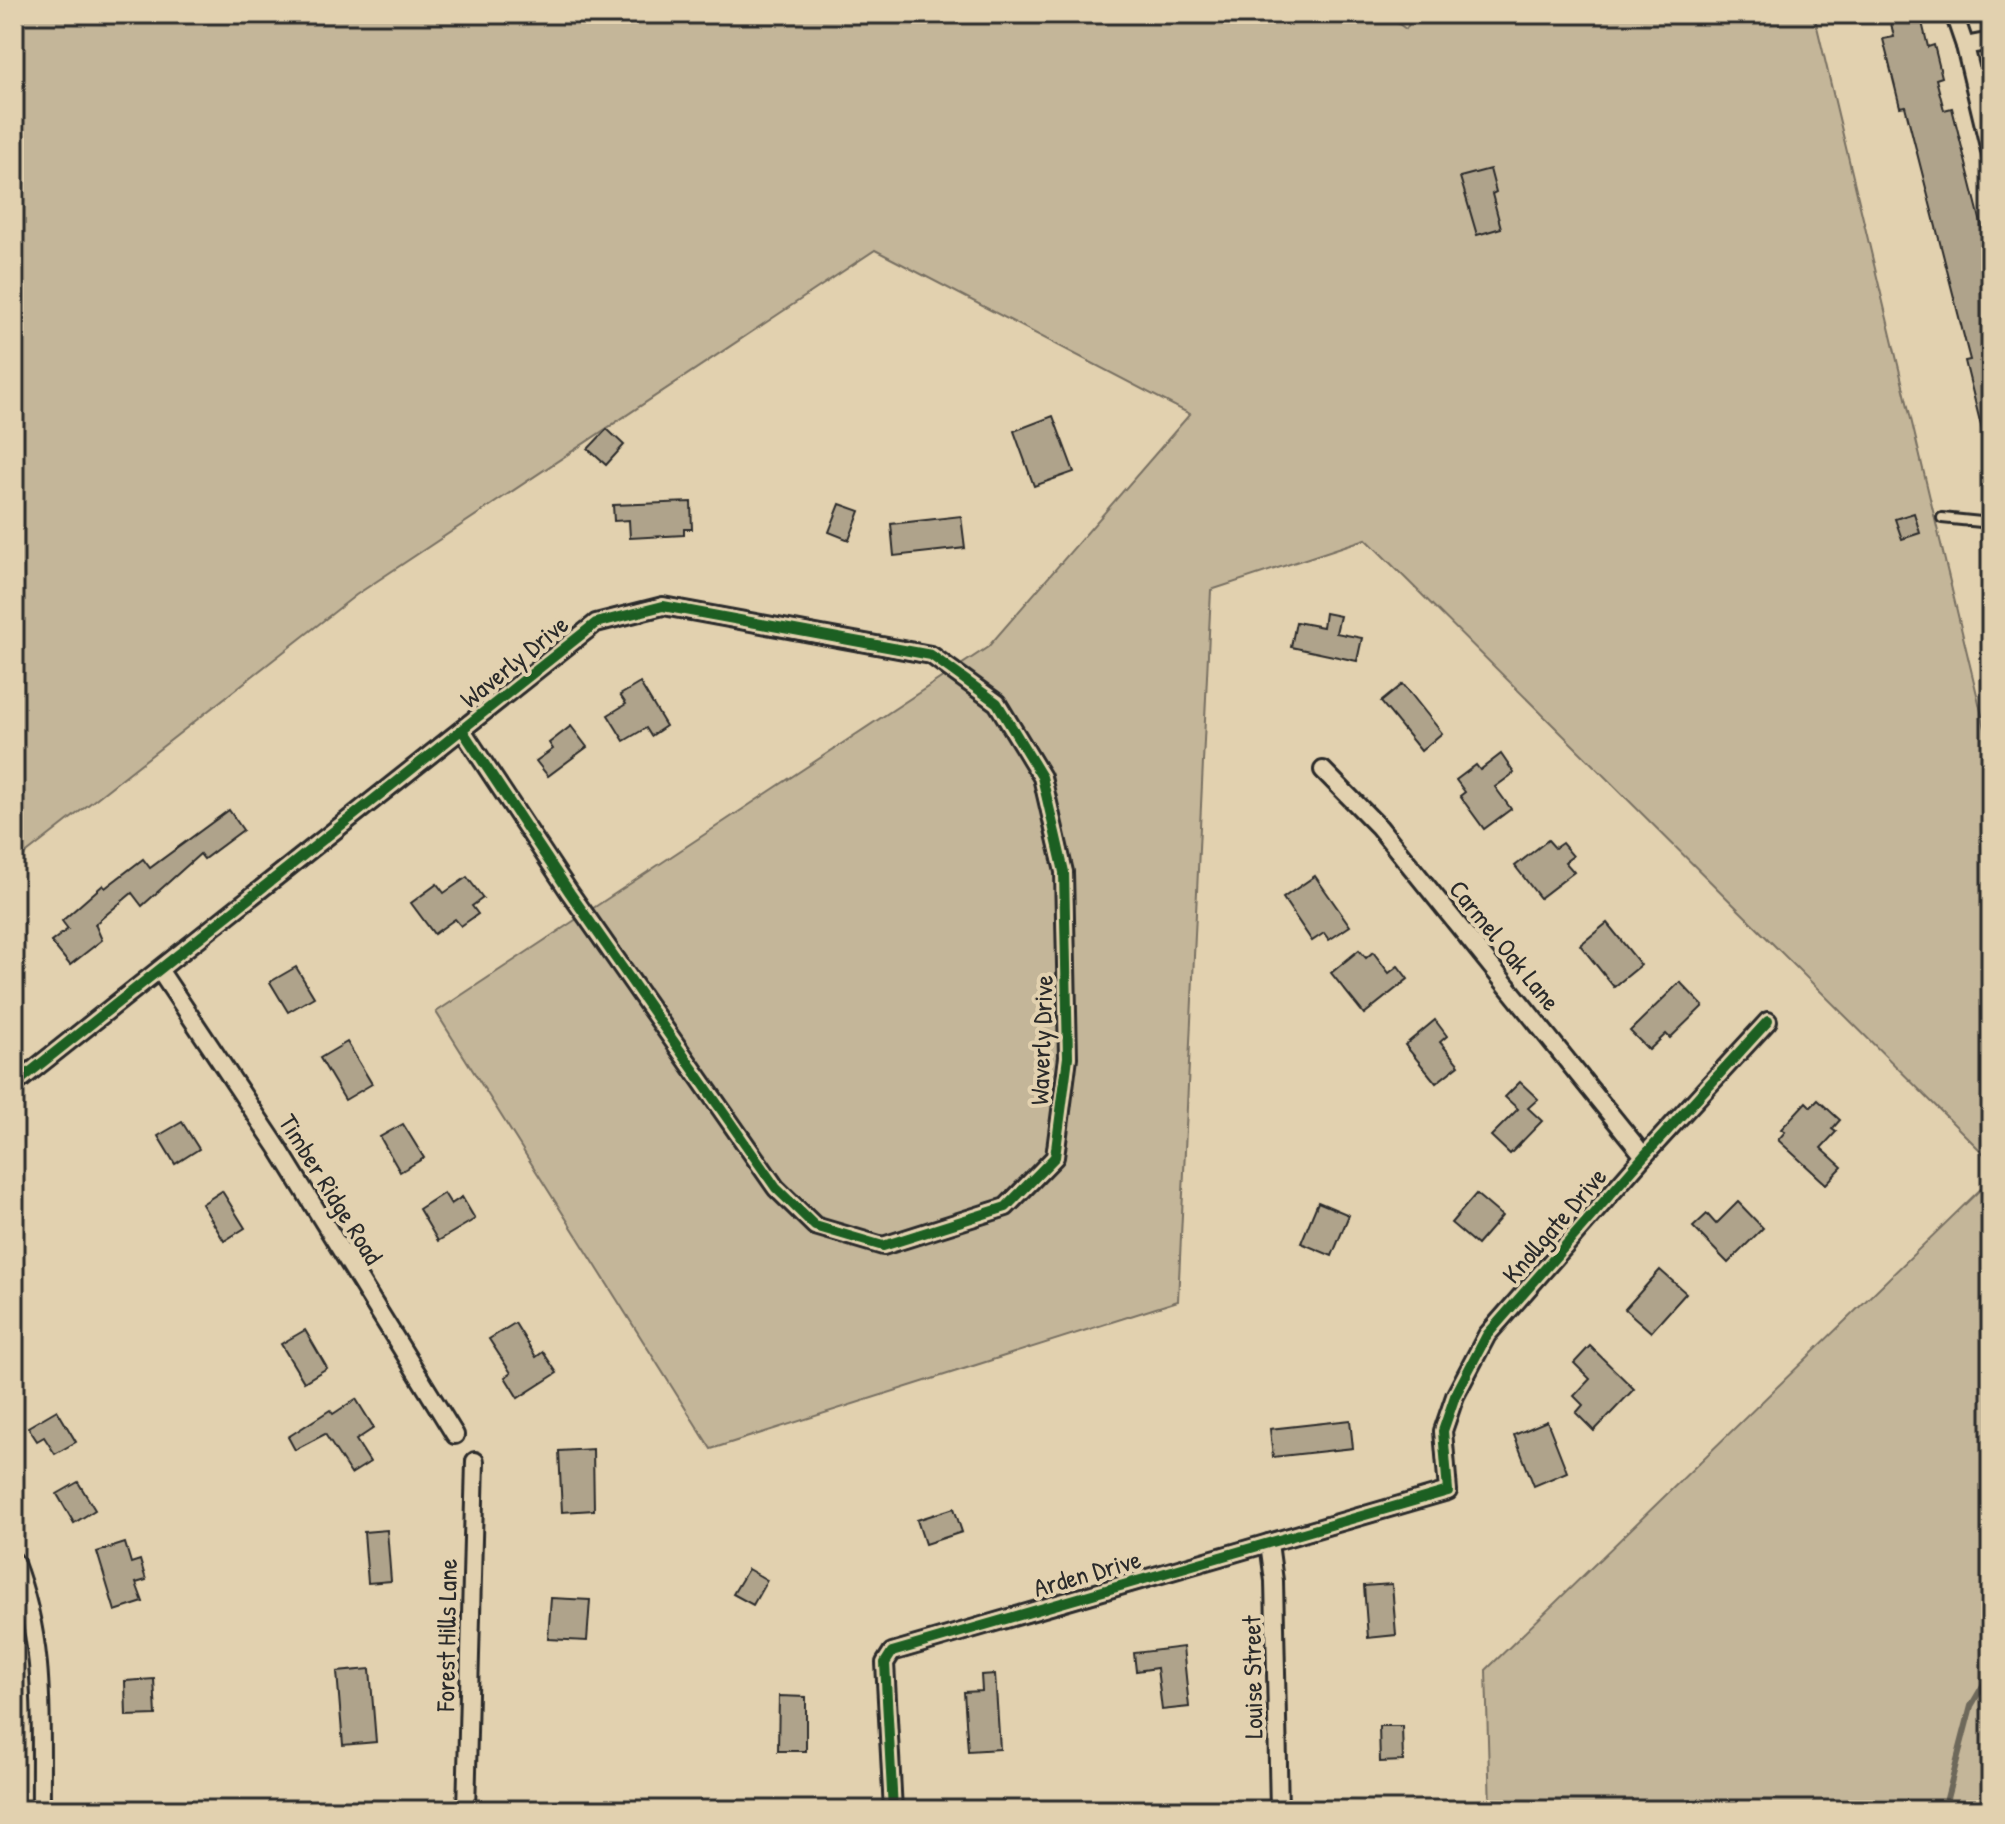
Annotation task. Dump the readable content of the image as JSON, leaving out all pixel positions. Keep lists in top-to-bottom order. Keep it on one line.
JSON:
{"streets":{"street":["Waverly Drive","Carmel Oak Lane","Timber Ridge Road","Knollgate Drive","Arden Drive","Forest Hills Lane","Louise Street"]},"crossings":[["Waverly Drive","Timber Ridge Road"],["Carmel Oak Lane","Knollgate Drive"],["Knollgate Drive","Arden Drive"],["Arden Drive","Louise Street"]]}
